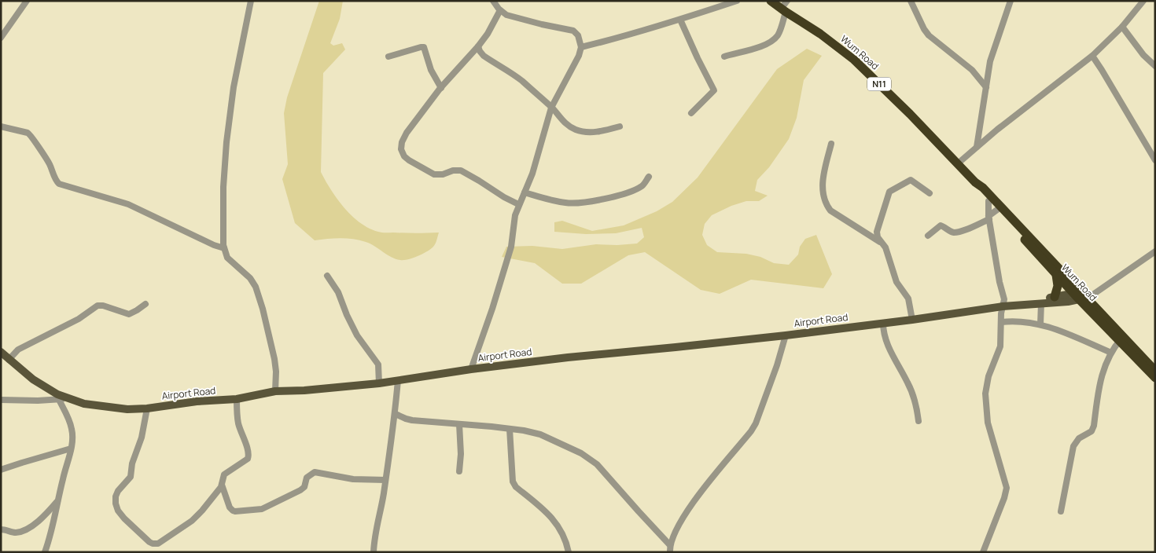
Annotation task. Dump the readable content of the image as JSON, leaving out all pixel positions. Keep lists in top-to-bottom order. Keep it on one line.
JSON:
{"streets":{"highway":["Wum Road","N11"],"main road":["Airport Road"]},"crossings":[["Wum Road","Airport Road"]]}
